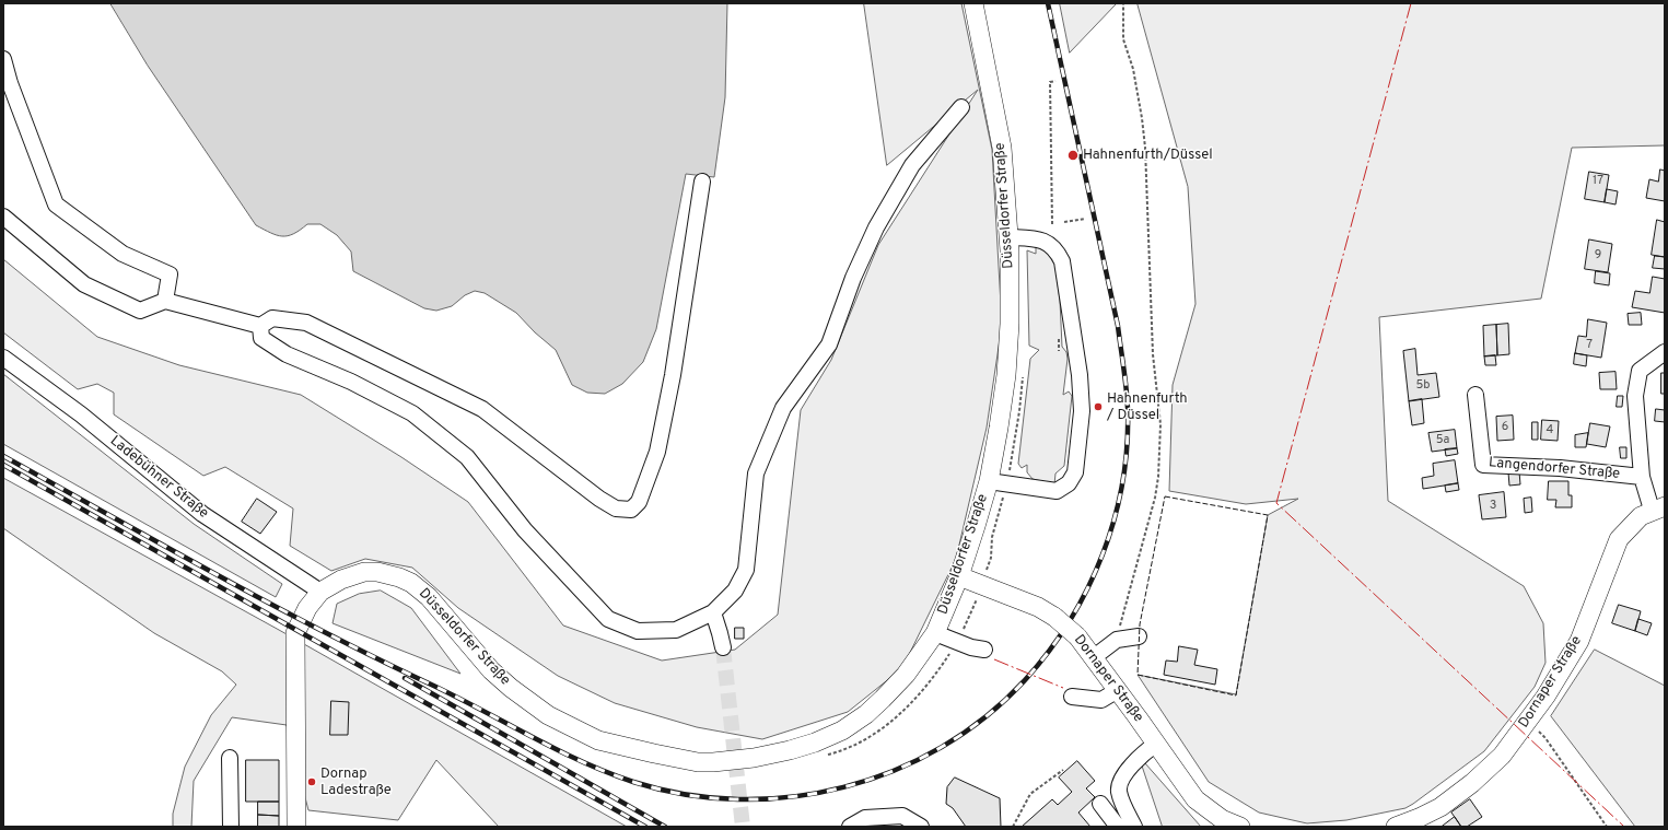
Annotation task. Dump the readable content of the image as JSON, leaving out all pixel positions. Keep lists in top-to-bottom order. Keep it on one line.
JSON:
{"streets":{"main road":["Düsseldorfer Straße","Dornaper Straße"],"street":["Langendorfer Straße","Ladebühner Straße"]},"crossings":[["Düsseldorfer Straße","Ladebühner Straße"],["Düsseldorfer Straße","Dornaper Straße"],["Langendorfer Straße","Dornaper Straße"]],"places":["Hahnenfurth/Düssel","Hahnenfurth / Düssel","Dornap Ladestraße"],"house_numbers":["17","9","7","5b","6","4","5a","3"]}
